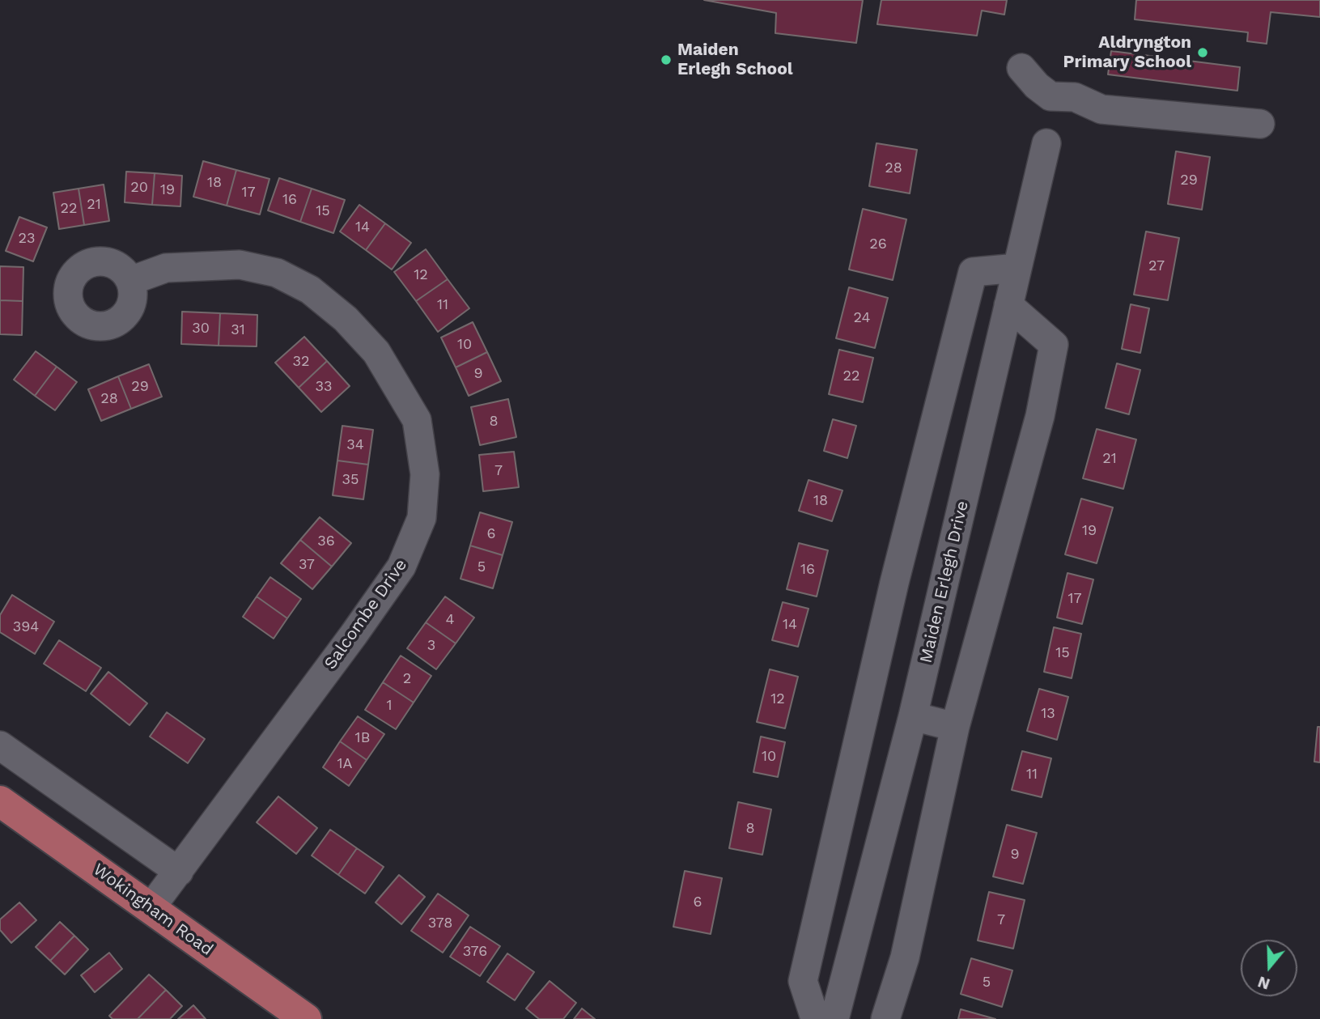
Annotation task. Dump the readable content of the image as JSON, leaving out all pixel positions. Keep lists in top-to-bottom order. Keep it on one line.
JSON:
{"streets":{"main road":["Wokingham Road"],"street":["Maiden Erlegh Drive","Salcombe Drive"]},"crossings":[["Salcombe Drive","Wokingham Road"]],"places":["Aldryngton Primary School","Maiden Erlegh School"],"house_numbers":["28","29","18","20","19","17","16","21","22","15","14","23","26","27","12","11","24","30","31","10","32","9","22","29","33","28","8","34","21","7","35","18","19","6","36","37","5","16","17","4","14","394","3","15","2","12","1","13","1B","10","1A","11","8","9","6","7","378","376","5"],"north":"bottom"}
